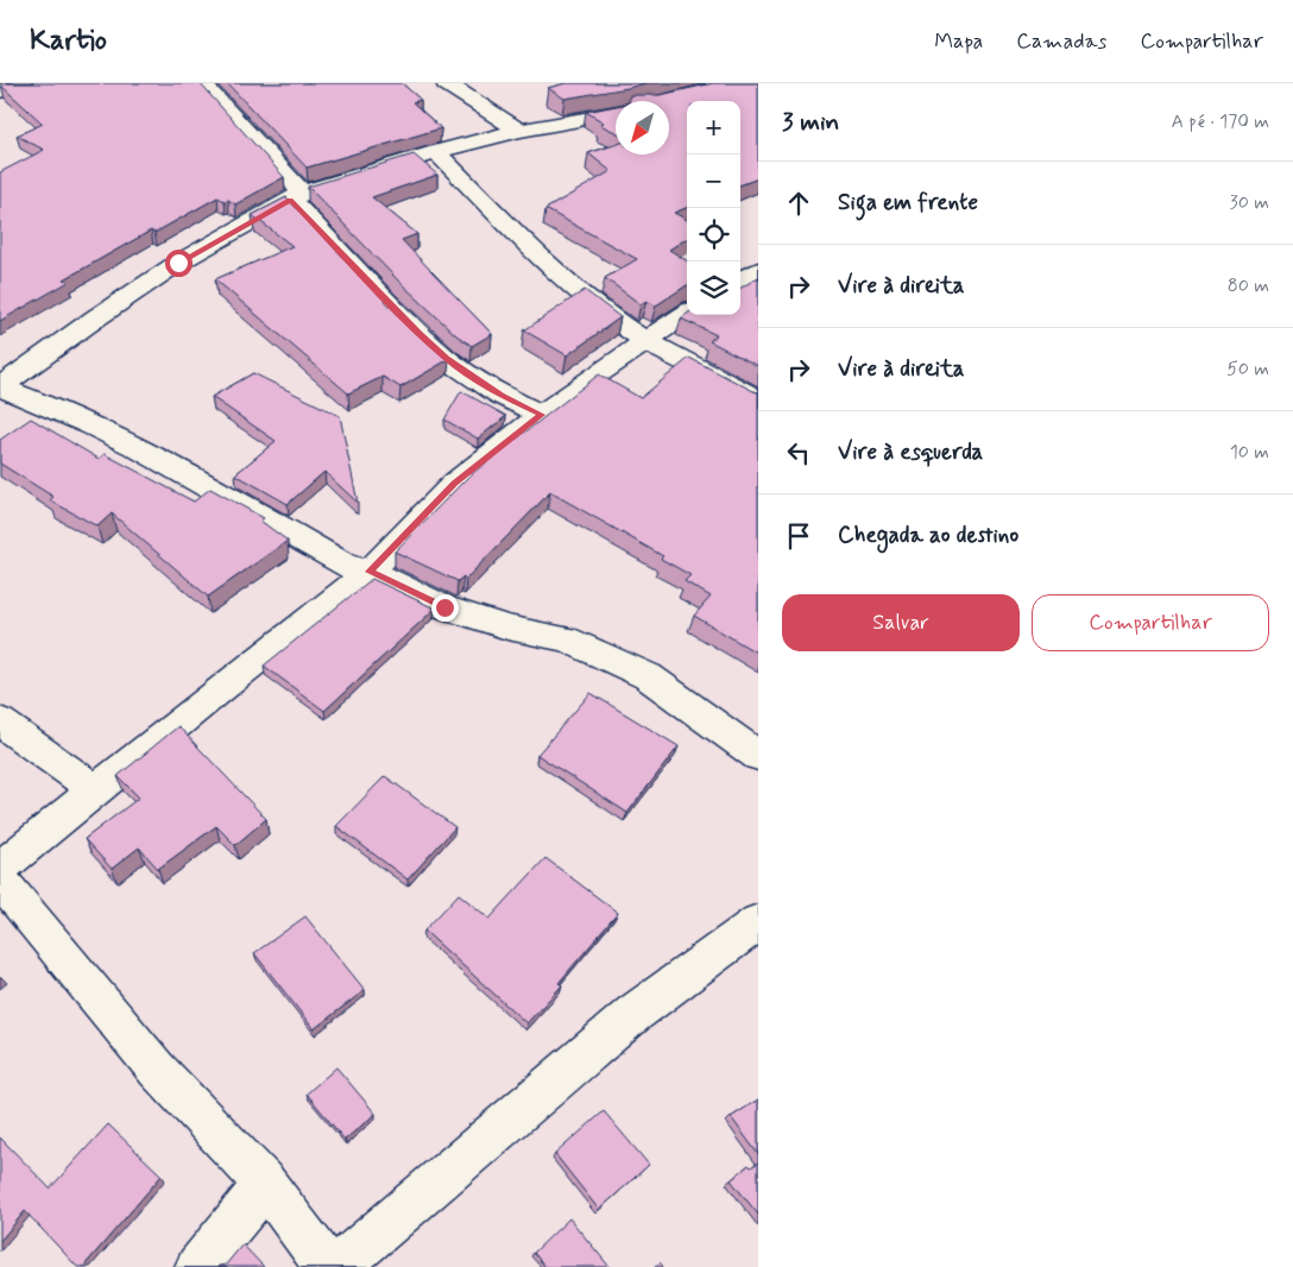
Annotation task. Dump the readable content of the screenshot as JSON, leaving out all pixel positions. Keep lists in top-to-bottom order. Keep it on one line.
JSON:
{"north":"bottom left","page":{"header":"Kartio","nav":["Mapa","Camadas","Compartilhar"],"heading":["3 min","A pé · 170 m"],"map_buttons":["+","−"],"list":[["Siga em frente","30 m"],["Vire à direita","80 m"],["Vire à direita","50 m"],["Vire à esquerda","10 m"],"Chegada ao destino"],"buttons":["Salvar","Compartilhar"]}}
